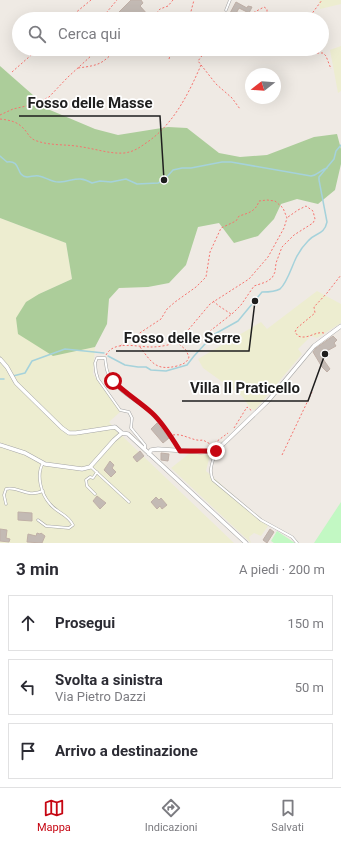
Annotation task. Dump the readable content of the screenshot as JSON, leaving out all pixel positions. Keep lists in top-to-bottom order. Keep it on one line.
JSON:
{"places":["Fosso delle Masse","Fosso delle Serre","Villa Il Praticello"],"north":"left","page":{"search":"Cerca qui","heading":["3 min","A piedi · 200 m"],"list":[["Prosegui","150 m"],["Svolta a sinistra","Via Pietro Dazzi","50 m"],"Arrivo a destinazione"],"nav":["Mappa","Indicazioni","Salvati"]}}
